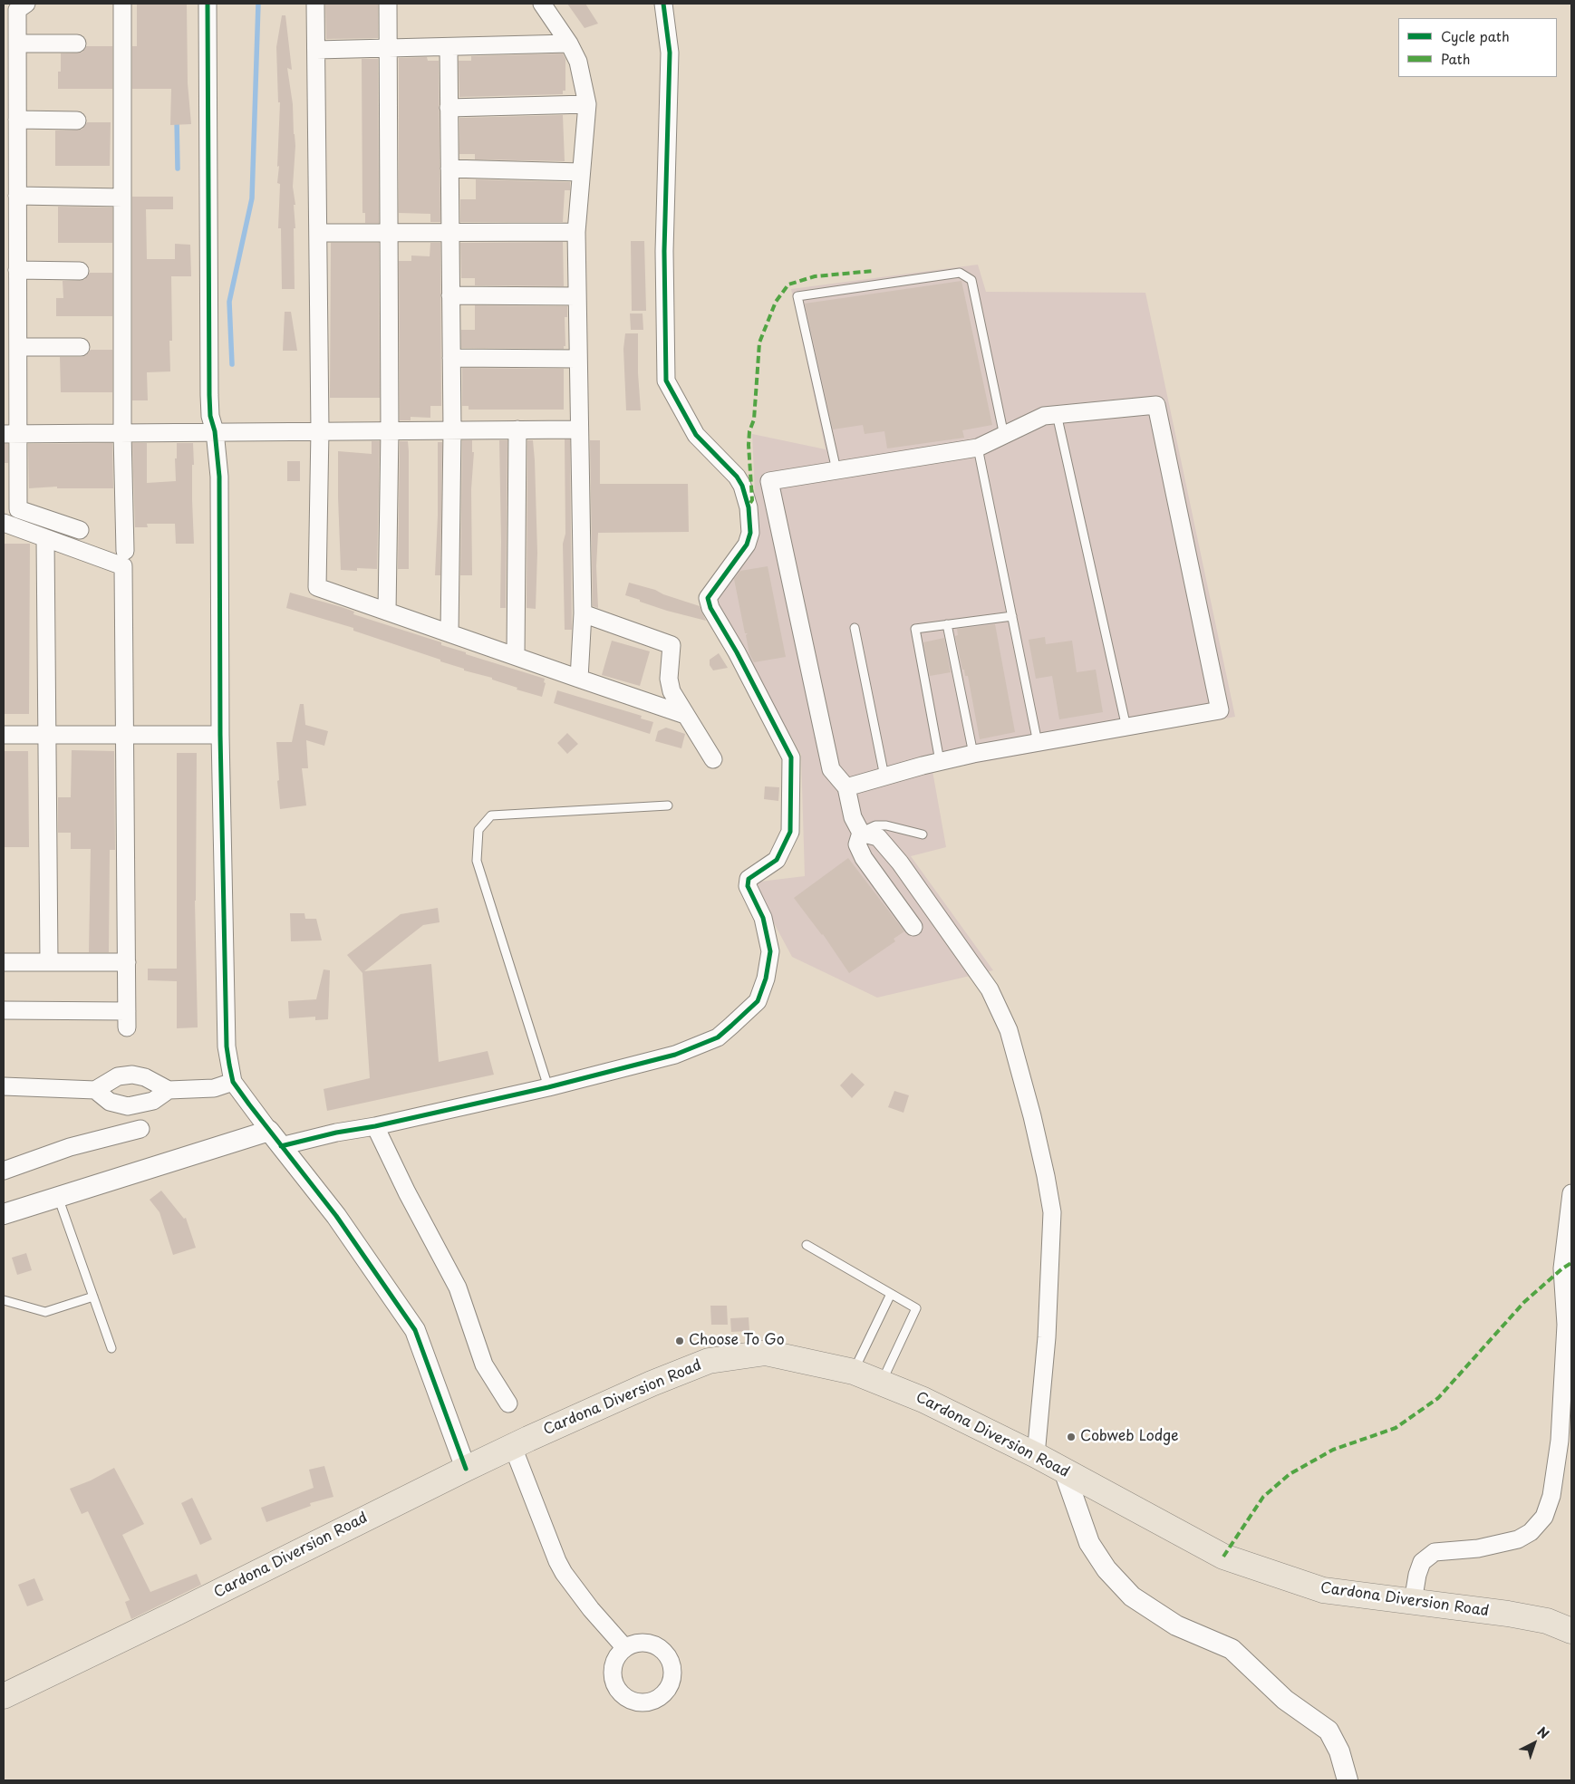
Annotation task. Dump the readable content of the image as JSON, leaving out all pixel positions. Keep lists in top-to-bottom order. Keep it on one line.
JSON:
{"streets":{"main road":["Cardona Diversion Road"]},"places":["Choose To Go","Cobweb Lodge"],"legend":["Cycle path","Path"],"north":"top right"}
